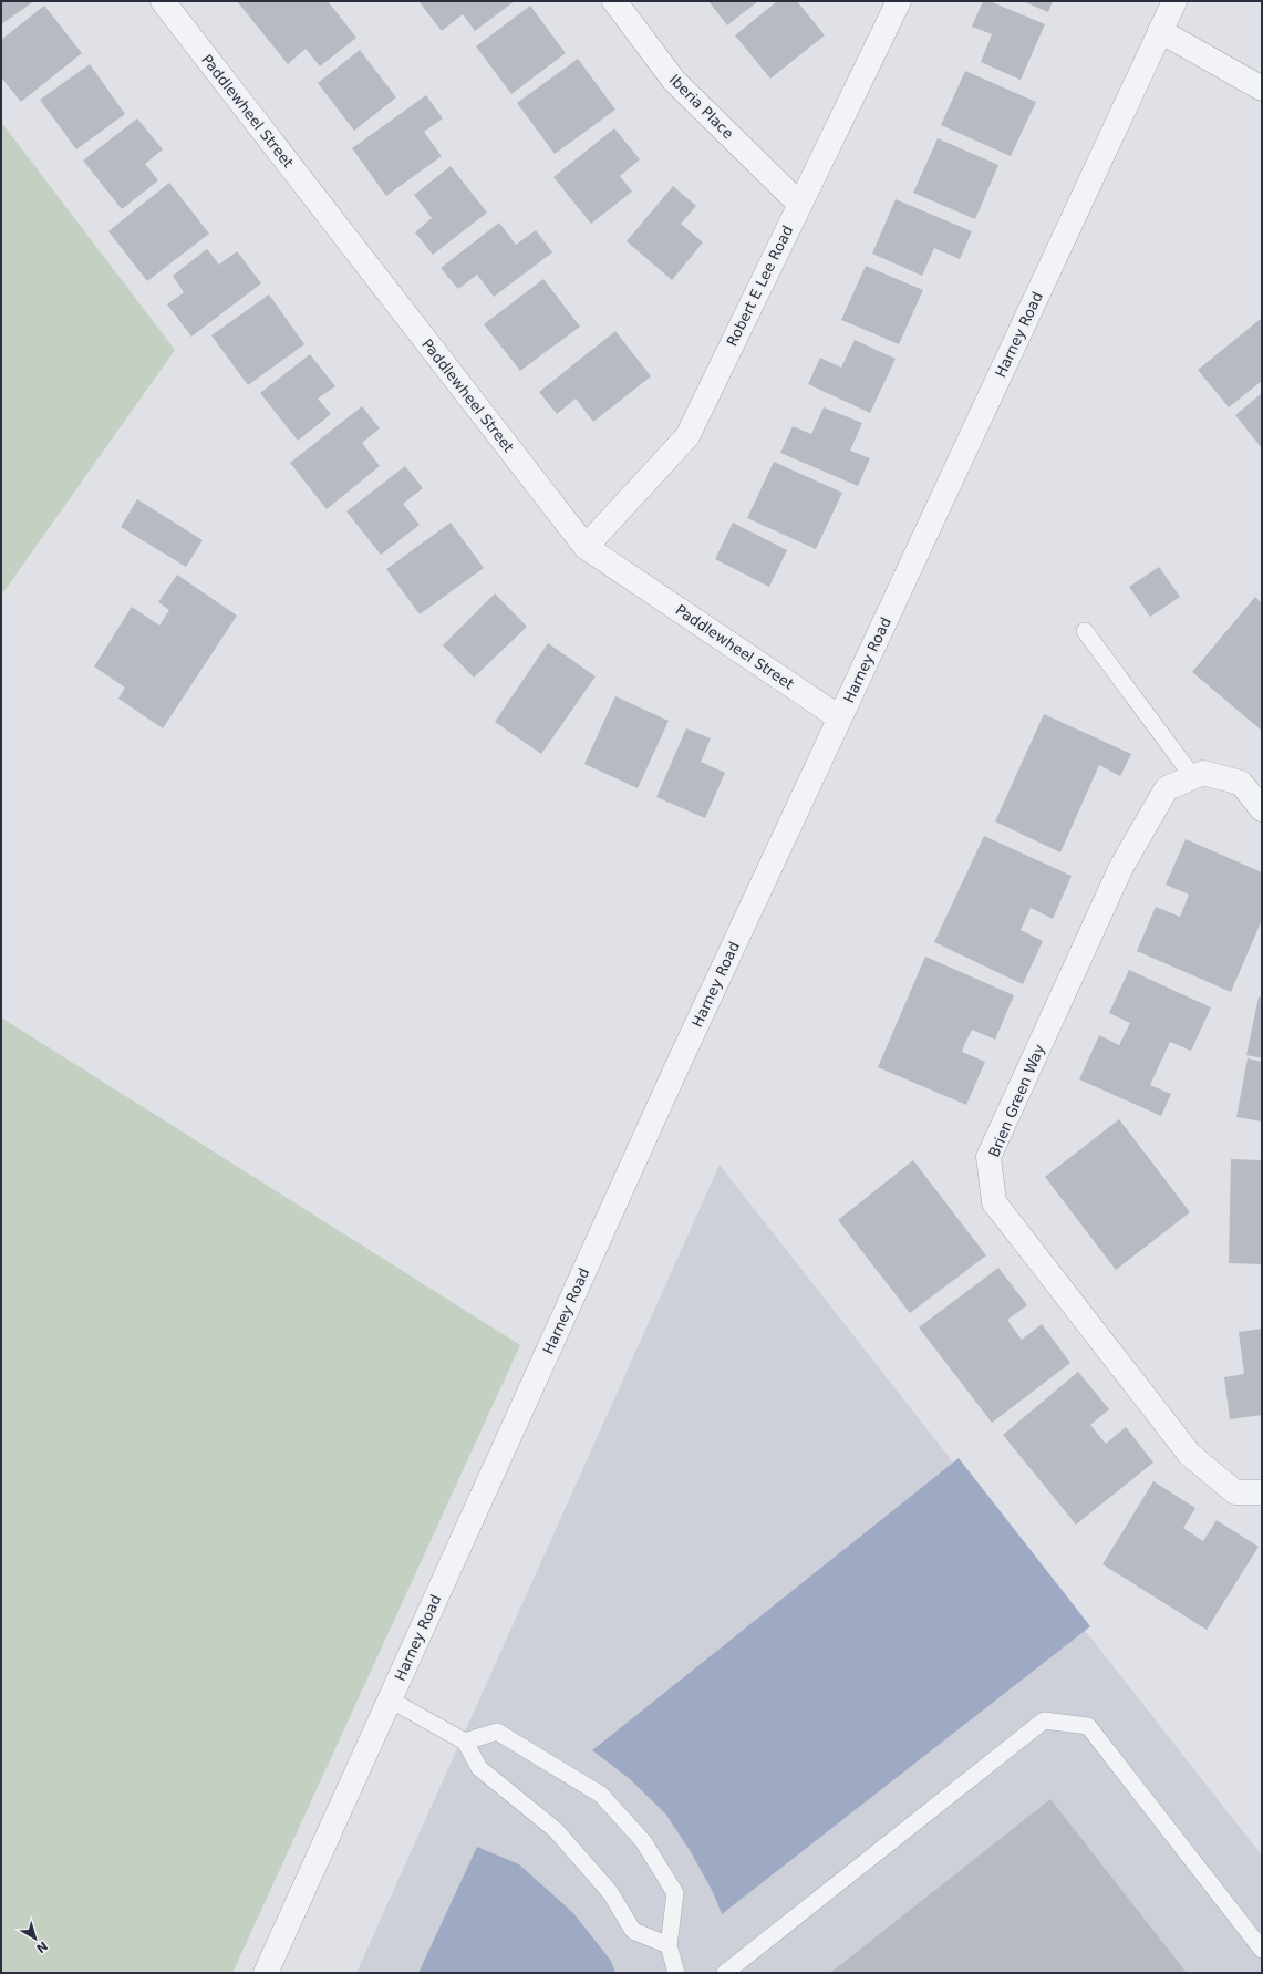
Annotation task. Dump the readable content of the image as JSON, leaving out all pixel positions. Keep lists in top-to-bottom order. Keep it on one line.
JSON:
{"streets":{"street":["Iberia Place","Paddlewheel Street","Robert E Lee Road","Harney Road","Brien Green Way"]},"crossings":[["Iberia Place","Robert E Lee Road"],["Paddlewheel Street","Robert E Lee Road"],["Paddlewheel Street","Harney Road"]],"north":"bottom right"}
